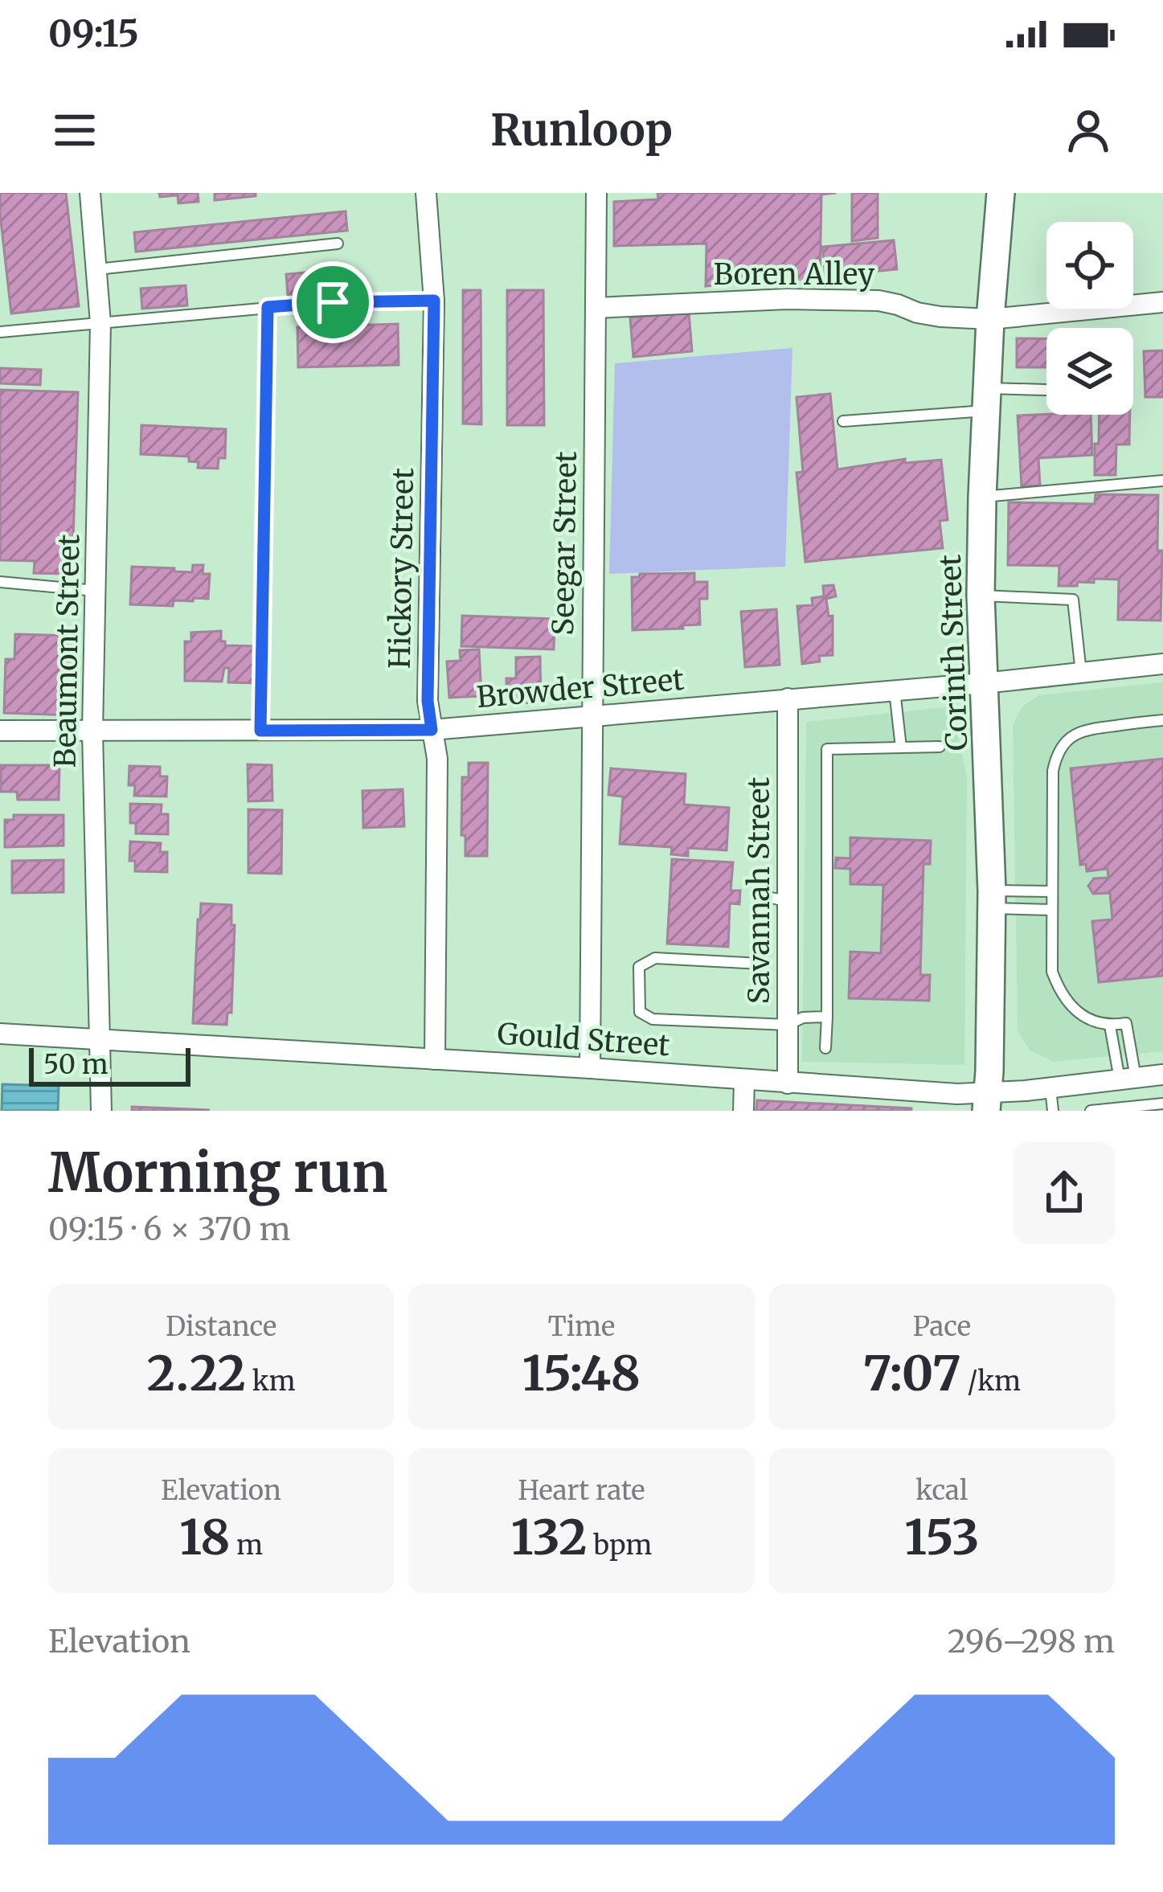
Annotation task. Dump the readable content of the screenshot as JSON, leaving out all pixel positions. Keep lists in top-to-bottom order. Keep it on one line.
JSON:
{"streets":{"main road":["Corinth Street"],"street":["Boren Alley","Seegar Street","Hickory Street","Beaumont Street","Browder Street","Savannah Street","Gould Street"]},"crossings":[["Boren Alley","Seegar Street"],["Boren Alley","Corinth Street"],["Seegar Street","Browder Street"],["Seegar Street","Gould Street"],["Hickory Street","Browder Street"],["Hickory Street","Gould Street"],["Beaumont Street","Browder Street"],["Beaumont Street","Gould Street"],["Corinth Street","Browder Street"],["Corinth Street","Gould Street"],["Browder Street","Savannah Street"],["Savannah Street","Gould Street"]],"scale_bar":"50 m","page":{"status":"09:15","header":"Runloop","scale":"50 m","heading":["Morning run","09:15 · 6 × 370 m"],"stats":[["Distance","2.22 km"],["Time","15:48"],["Pace","7:07 /km"],["Elevation","18 m"],["Heart rate","132 bpm"],["kcal","153"]],"chart":["Elevation","296–298 m"]}}
